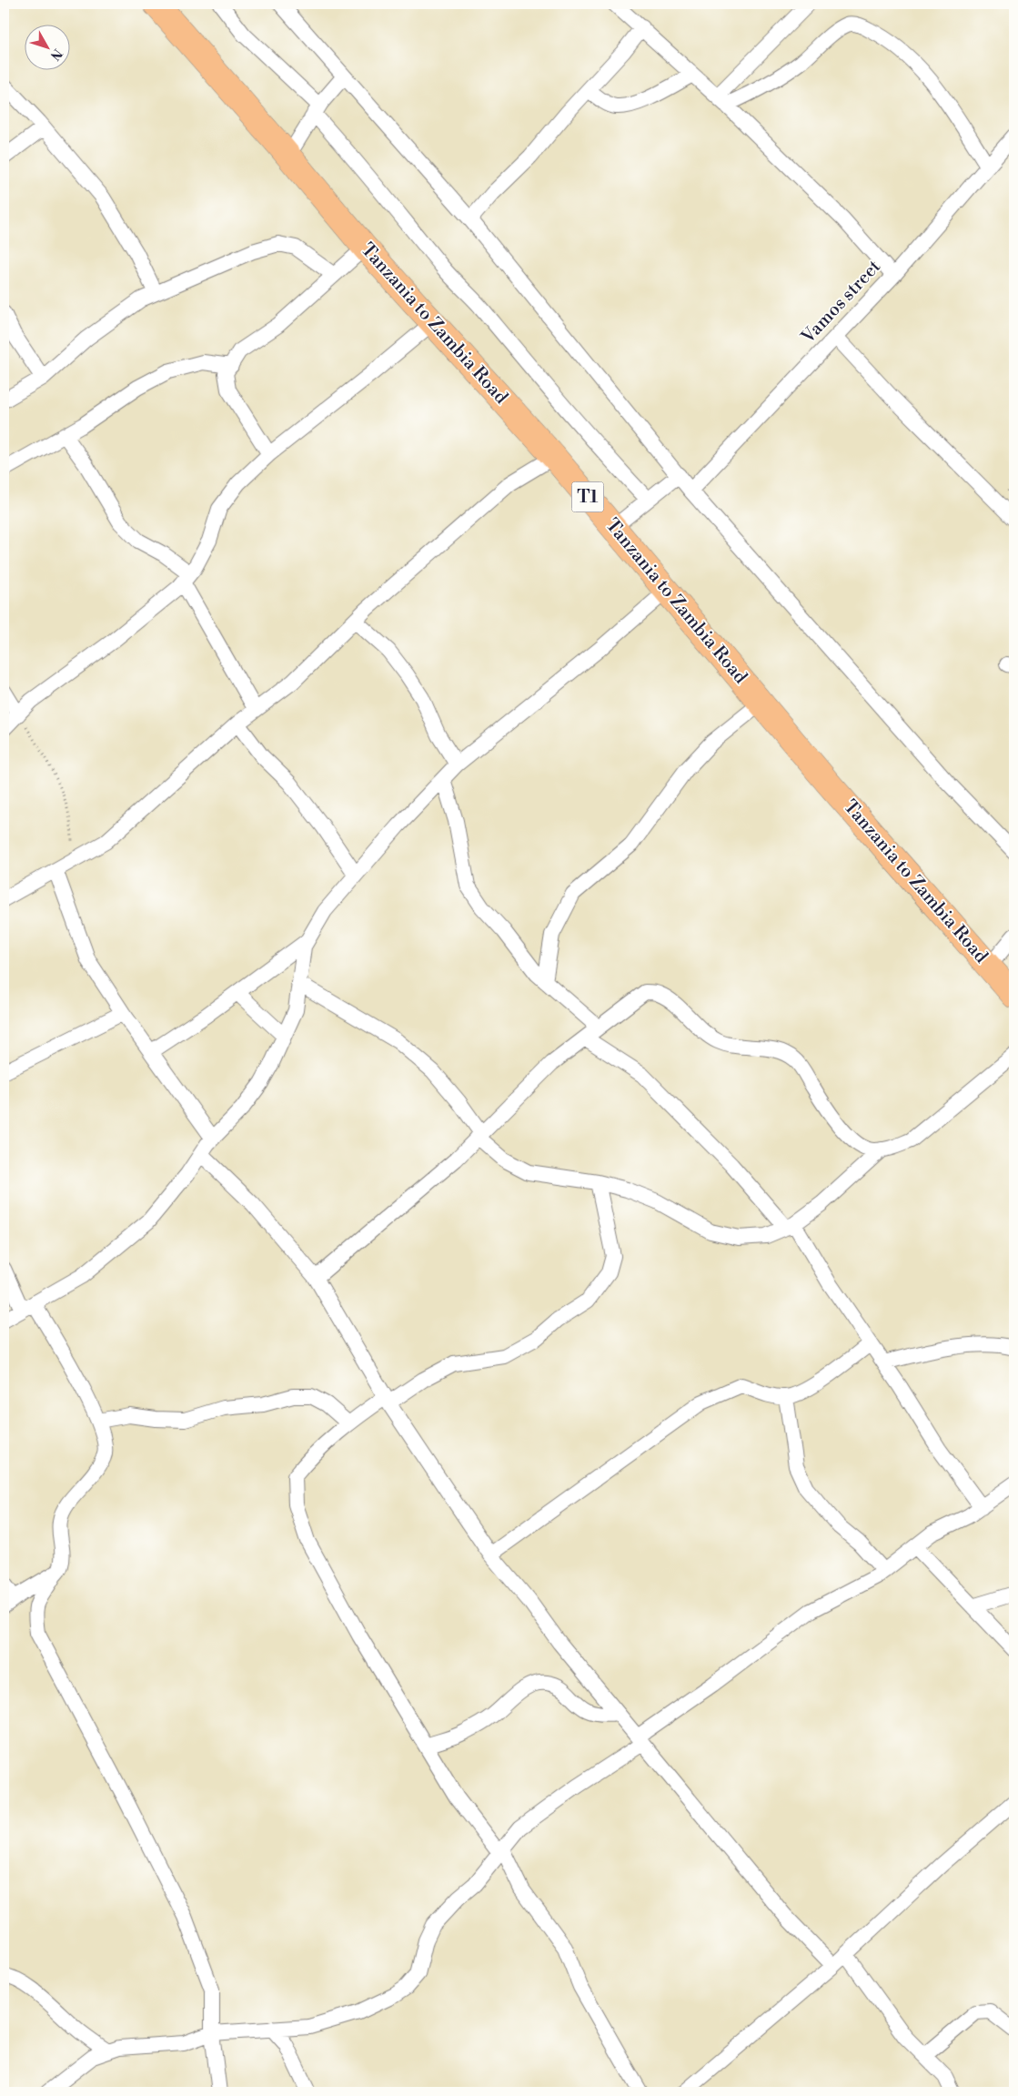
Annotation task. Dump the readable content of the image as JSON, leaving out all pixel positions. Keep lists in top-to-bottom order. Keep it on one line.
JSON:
{"streets":{"highway":["Tanzania to Zambia Road","T1"],"street":["Vamos street"]},"north":"bottom right"}
